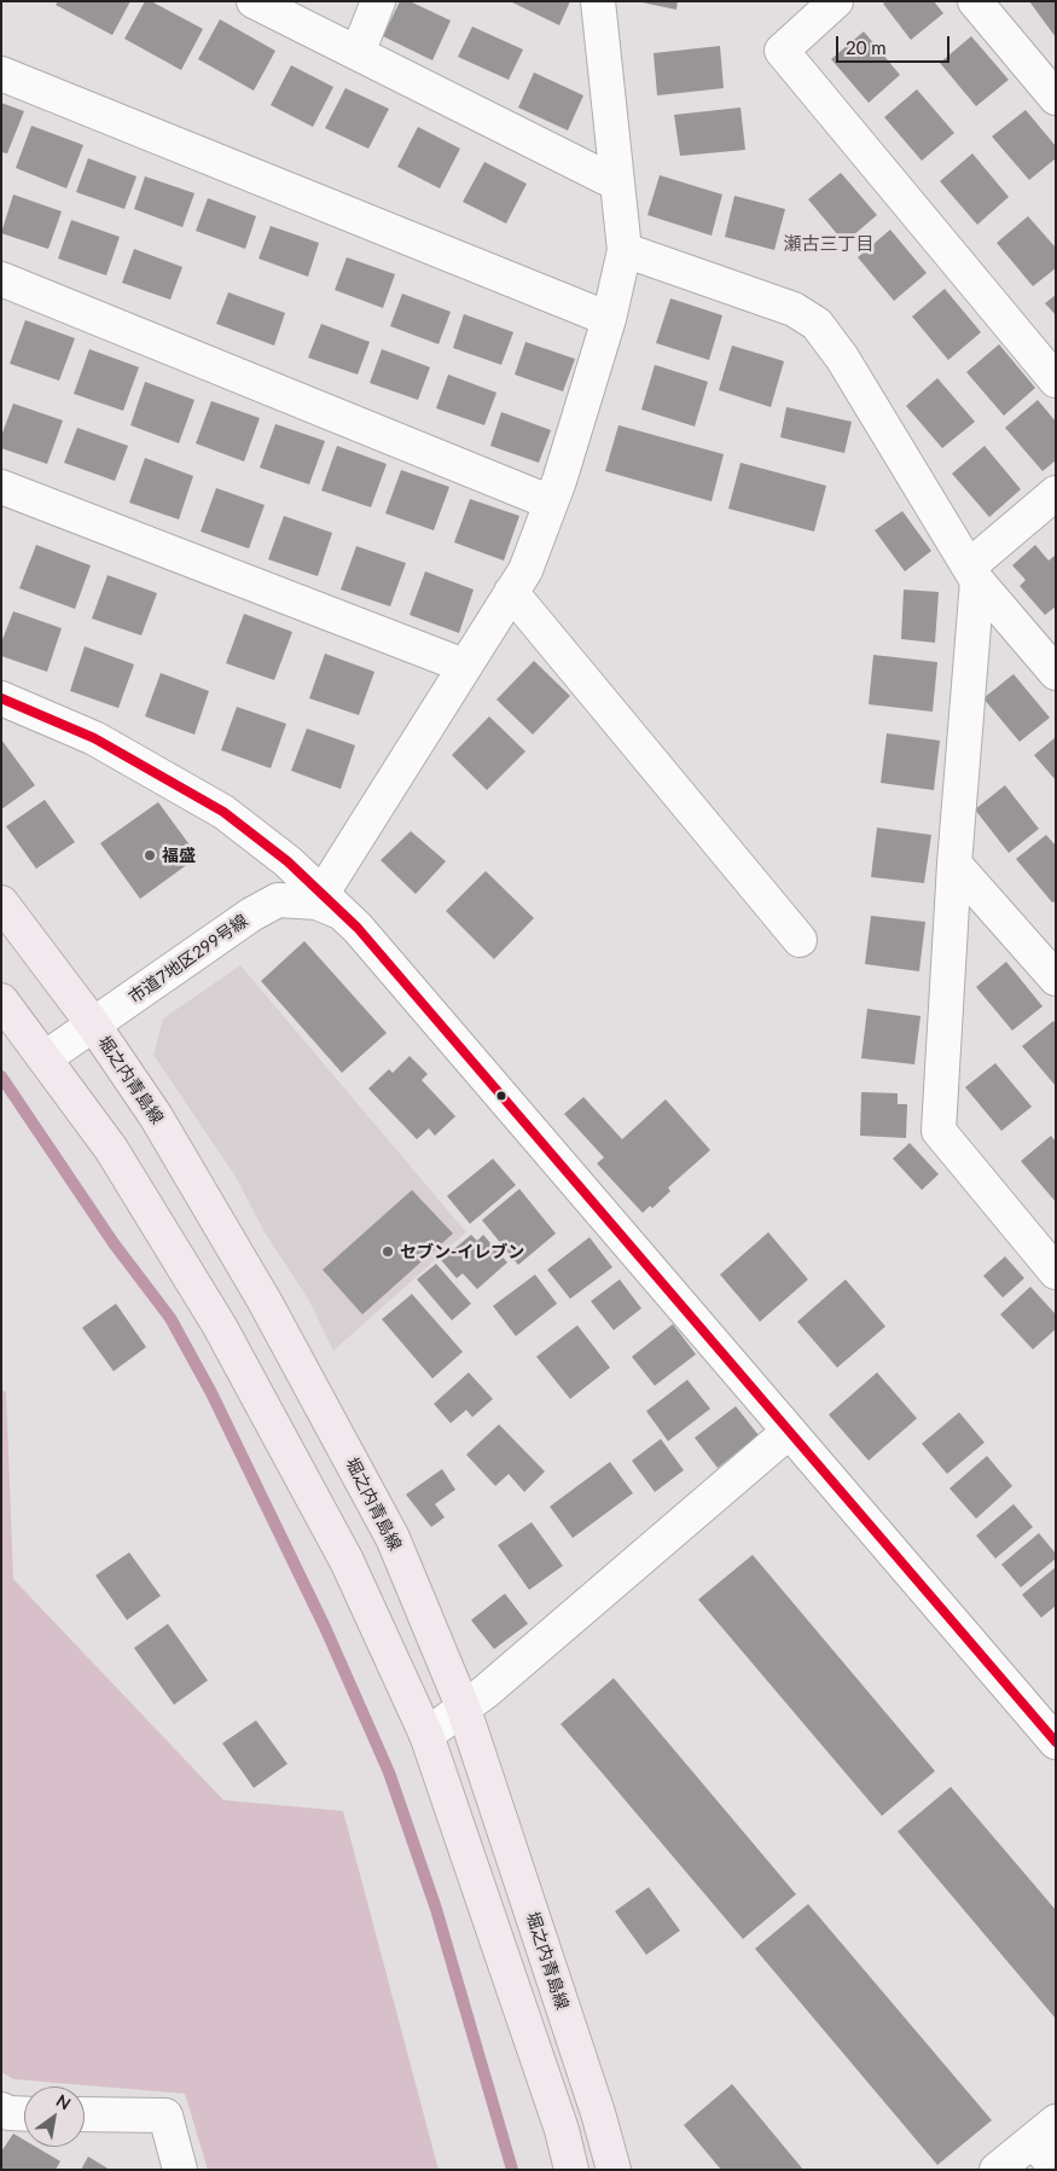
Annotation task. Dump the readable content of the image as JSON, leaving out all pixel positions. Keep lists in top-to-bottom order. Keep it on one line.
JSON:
{"streets":{"main road":["堀之内青島線"],"street":["市道7地区299号線"]},"crossings":[["市道7地区299号線","堀之内青島線"]],"districts":["瀬古三丁目"],"places":["福盛","セブン-イレブン"],"scale_bar":"20 m","north":"top right"}
